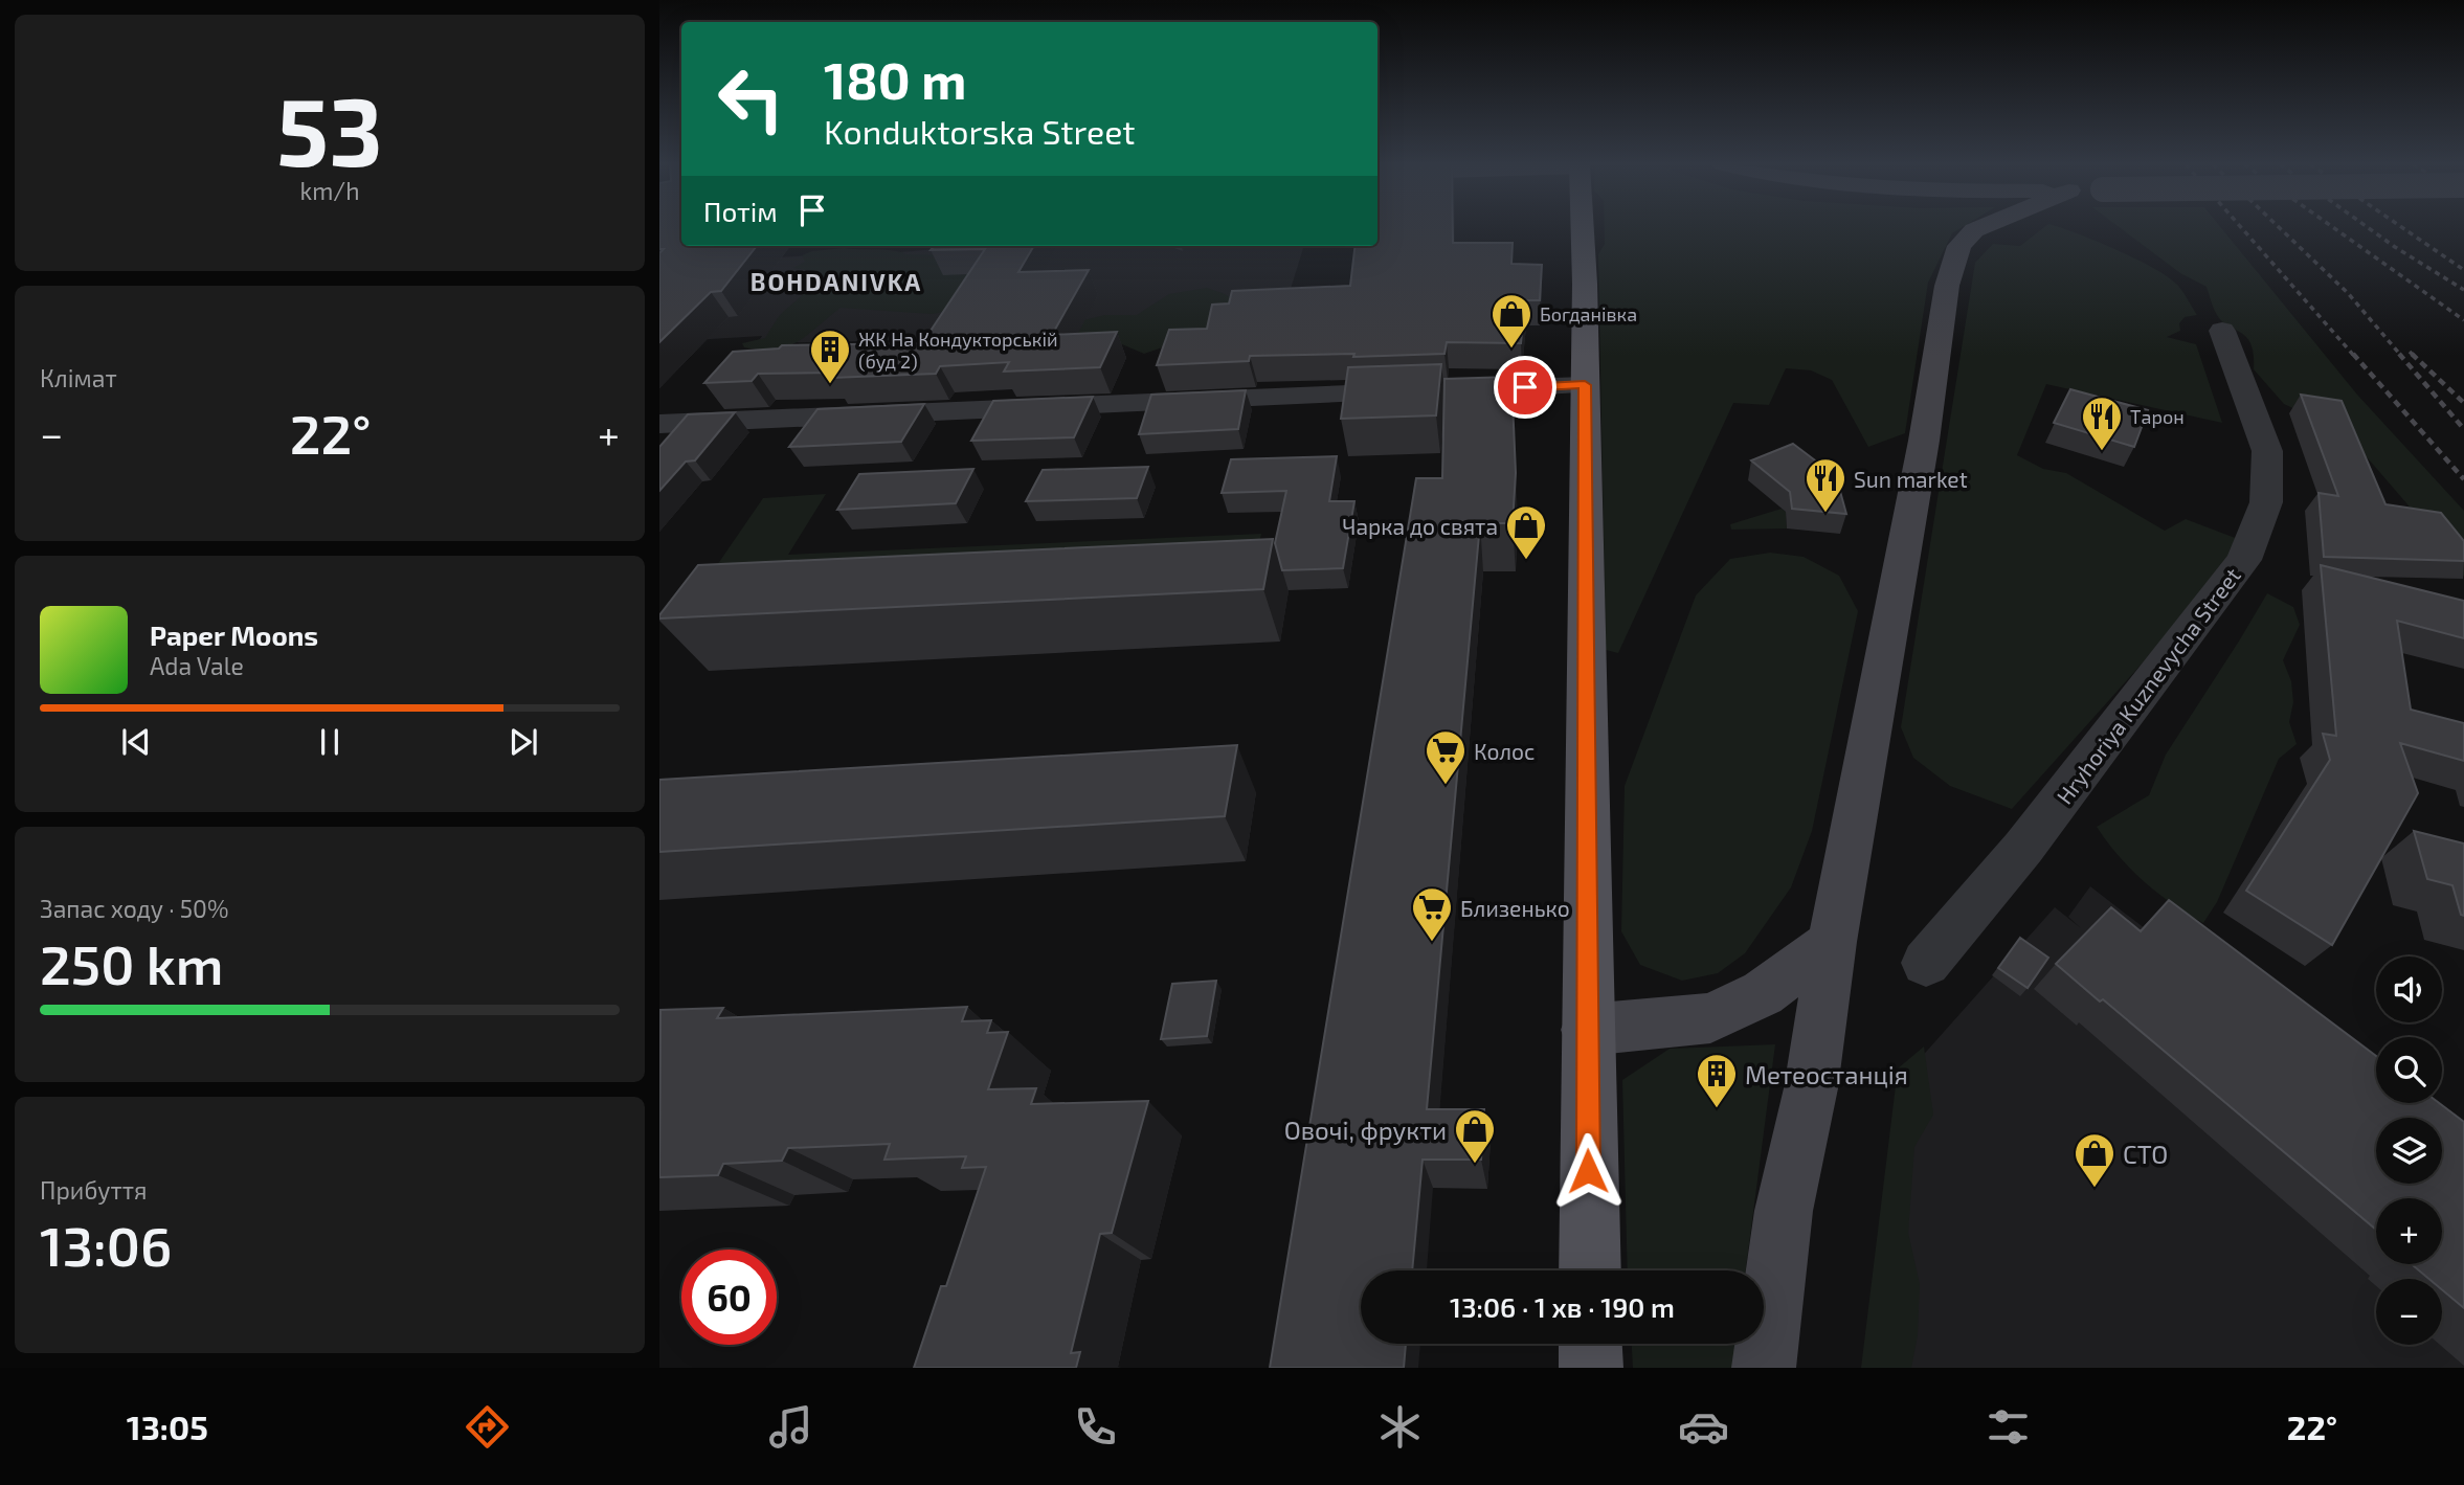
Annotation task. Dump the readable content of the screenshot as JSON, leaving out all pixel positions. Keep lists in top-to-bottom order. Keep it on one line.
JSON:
{"streets":{"street":["Hryhoriya Kuznevycha Street"]},"districts":["BOHDANIVKA"],"places":{"shop":["Богданівка","Чарка до свята","Овочі, фрукти","СТО"],"building":["ЖК На Кондукторській (буд 2)","Метеостанція"],"restaurant":["Тарон","Sun market"],"supermarket":["Колос","Близенько"]},"page":{"tile":[["53","km/h"],"Клімат",["Запас ходу · 50%","250 km"],["Прибуття","13:06"]],"turn":["180 m","Konduktorska Street"],"then":"Потім","heat":["−","22°","+"],"song":["Paper Moons","Ada Vale"],"map_buttons":["+","−"],"limit":"60","trip":"13:06 · 1 хв · 190 m","tabs":["13:05","22°"]}}
